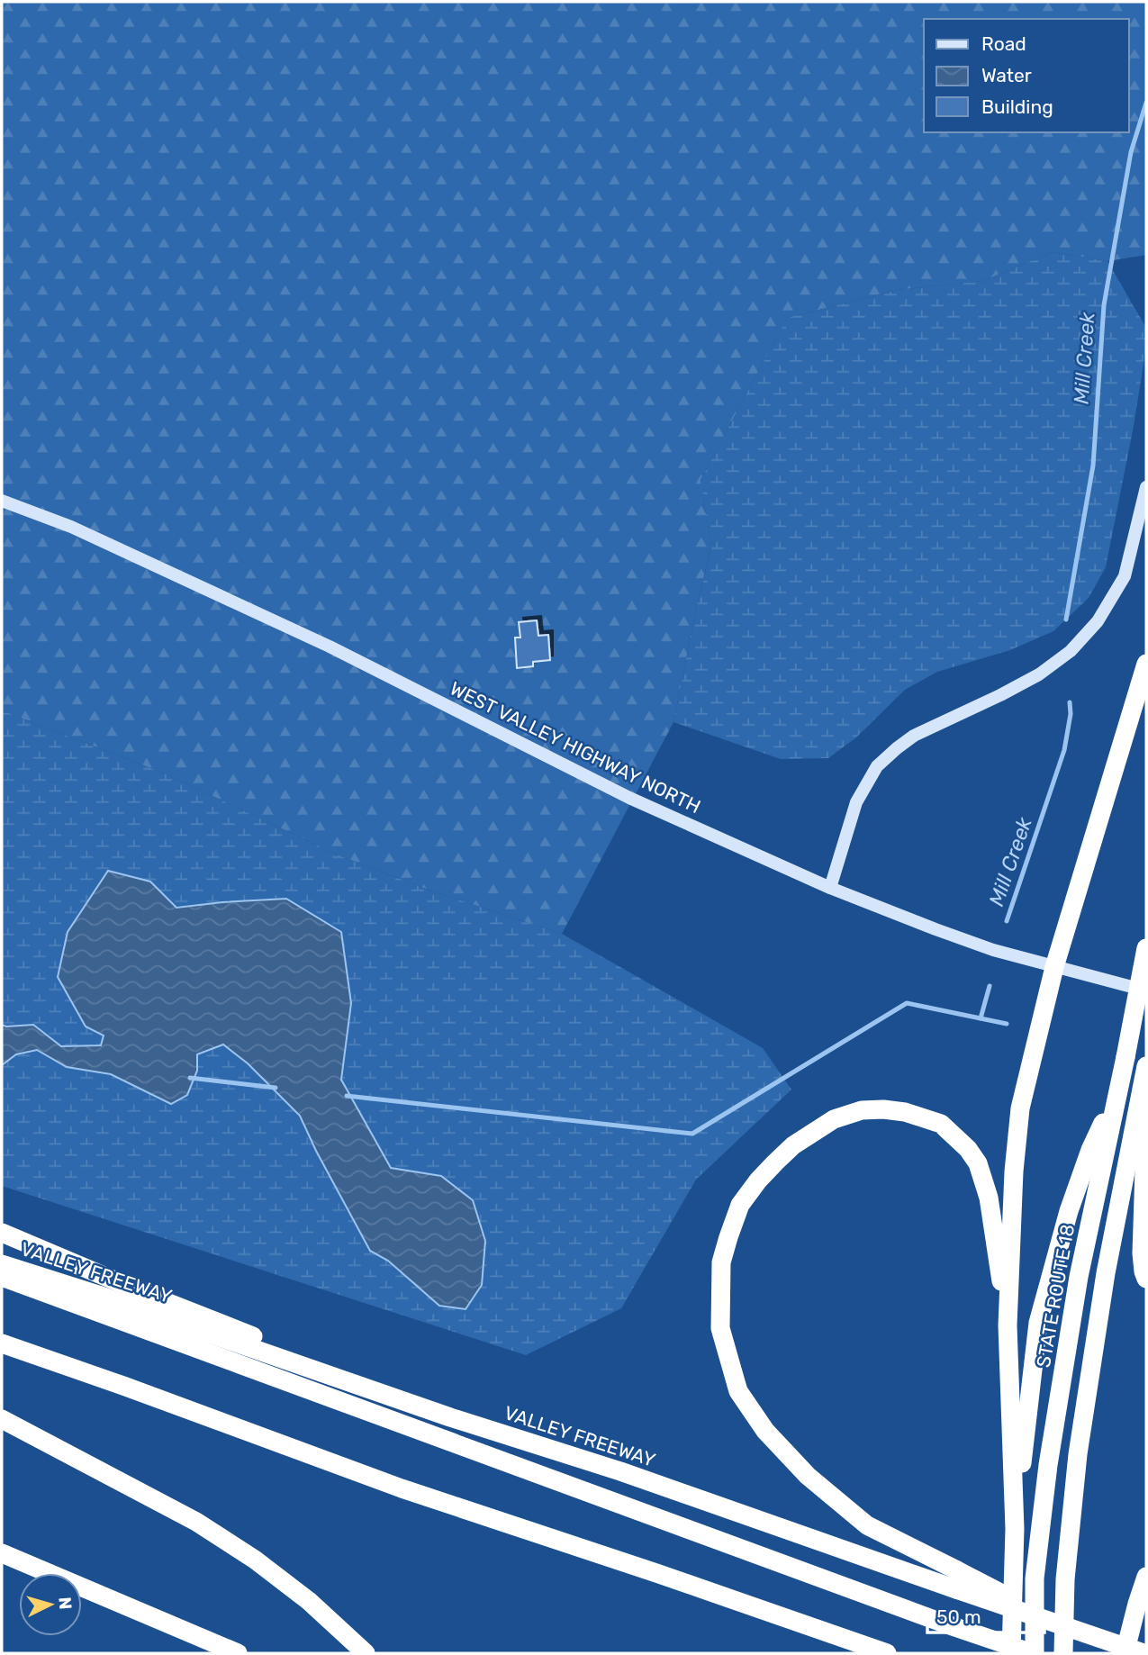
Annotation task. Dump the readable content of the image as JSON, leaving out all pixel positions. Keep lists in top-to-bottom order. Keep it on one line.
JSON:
{"streets":{"highway":["VALLEY FREEWAY","STATE ROUTE 18"],"main road":["WEST VALLEY HIGHWAY NORTH"]},"water":["Mill Creek"],"legend":["Road","Water","Building"],"scale_bar":"50 m","north":"right"}
